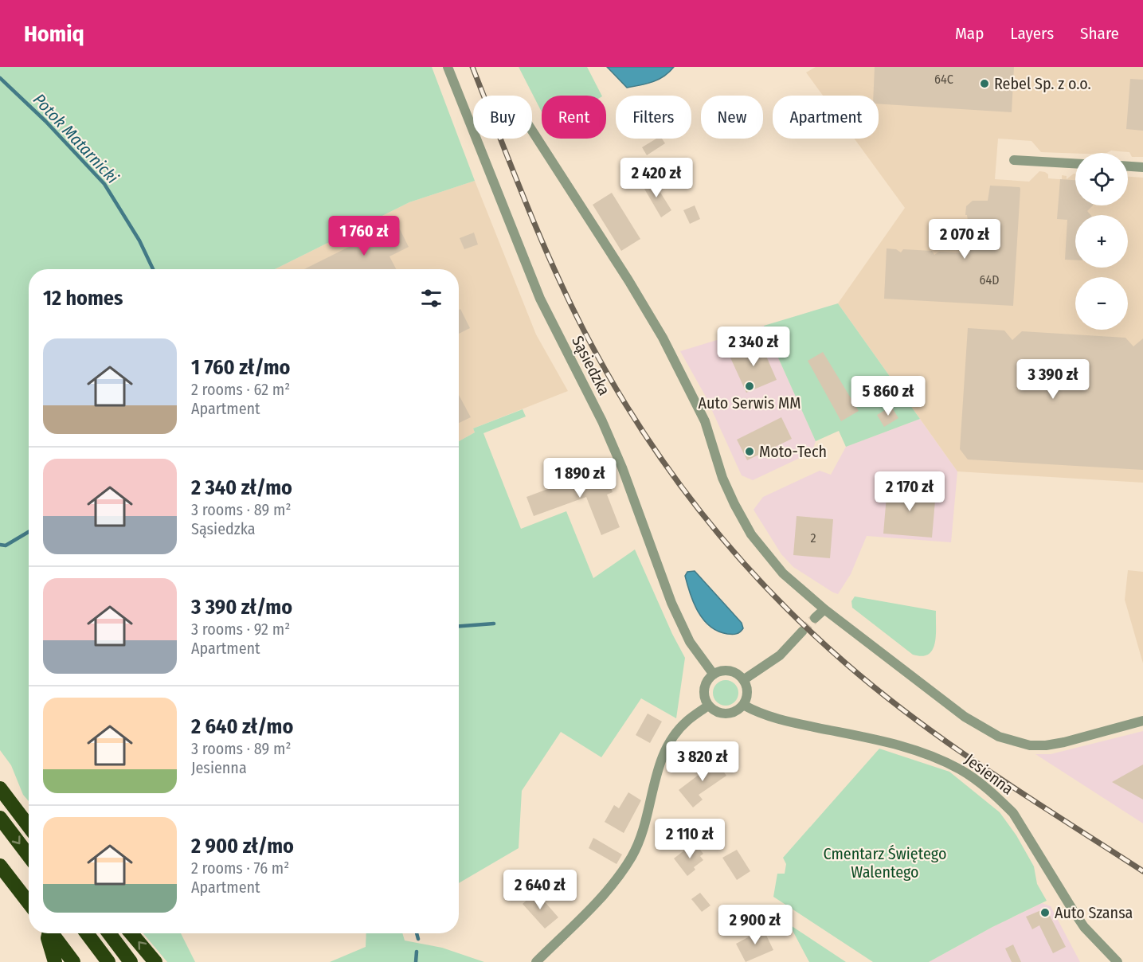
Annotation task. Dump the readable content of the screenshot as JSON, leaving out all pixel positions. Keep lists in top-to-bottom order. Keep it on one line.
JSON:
{"streets":{"street":["Sąsiedzka","Jesienna"]},"crossings":[["Sąsiedzka","Jesienna"]],"water":["Potok Matarnicki"],"parks":["Cmentarz Świętego Walentego"],"places":["Rebel Sp. z o.o.","Auto Serwis MM","Moto-Tech","Auto Szansa"],"house_numbers":["64C","64D","2"],"page":{"header":"Homiq","nav":["Map","Layers","Share"],"chip":["Buy","Rent","Filters","New","Apartment"],"map_buttons":["+","−"],"price":["2 420 zł","1 760 zł","2 070 zł","2 340 zł","3 390 zł","5 860 zł","1 890 zł","2 170 zł","3 820 zł","2 110 zł","2 640 zł","2 900 zł"],"heading":"12 homes","list":[{"name":"1 760 zł/mo","note":"2 rooms · 62 m² · Apartment"},{"name":"2 340 zł/mo","note":"3 rooms · 89 m² · Sąsiedzka"},{"name":"3 390 zł/mo","note":"3 rooms · 92 m² · Apartment"},{"name":"2 640 zł/mo","note":"3 rooms · 89 m² · Jesienna"},{"name":"2 900 zł/mo","note":"2 rooms · 76 m² · Apartment"}]}}
